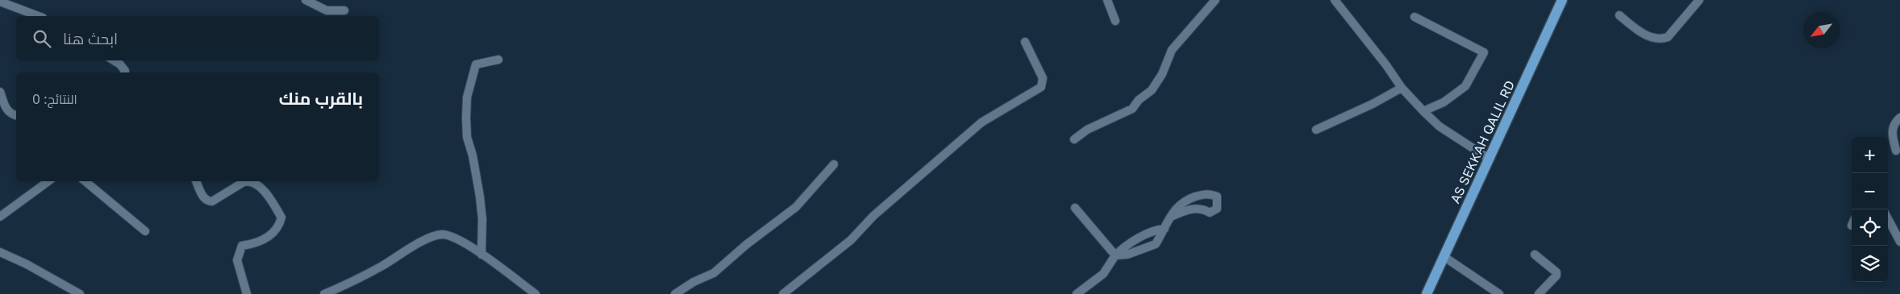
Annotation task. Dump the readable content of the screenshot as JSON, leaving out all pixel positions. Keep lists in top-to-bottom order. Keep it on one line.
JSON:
{"streets":{"main road":["AS SEKKAH QALIL RD"]},"north":"bottom left","page":{"search":"ابحث هنا","heading":["بالقرب منك","النتائج: 0"],"map_buttons":["+","−"]}}
